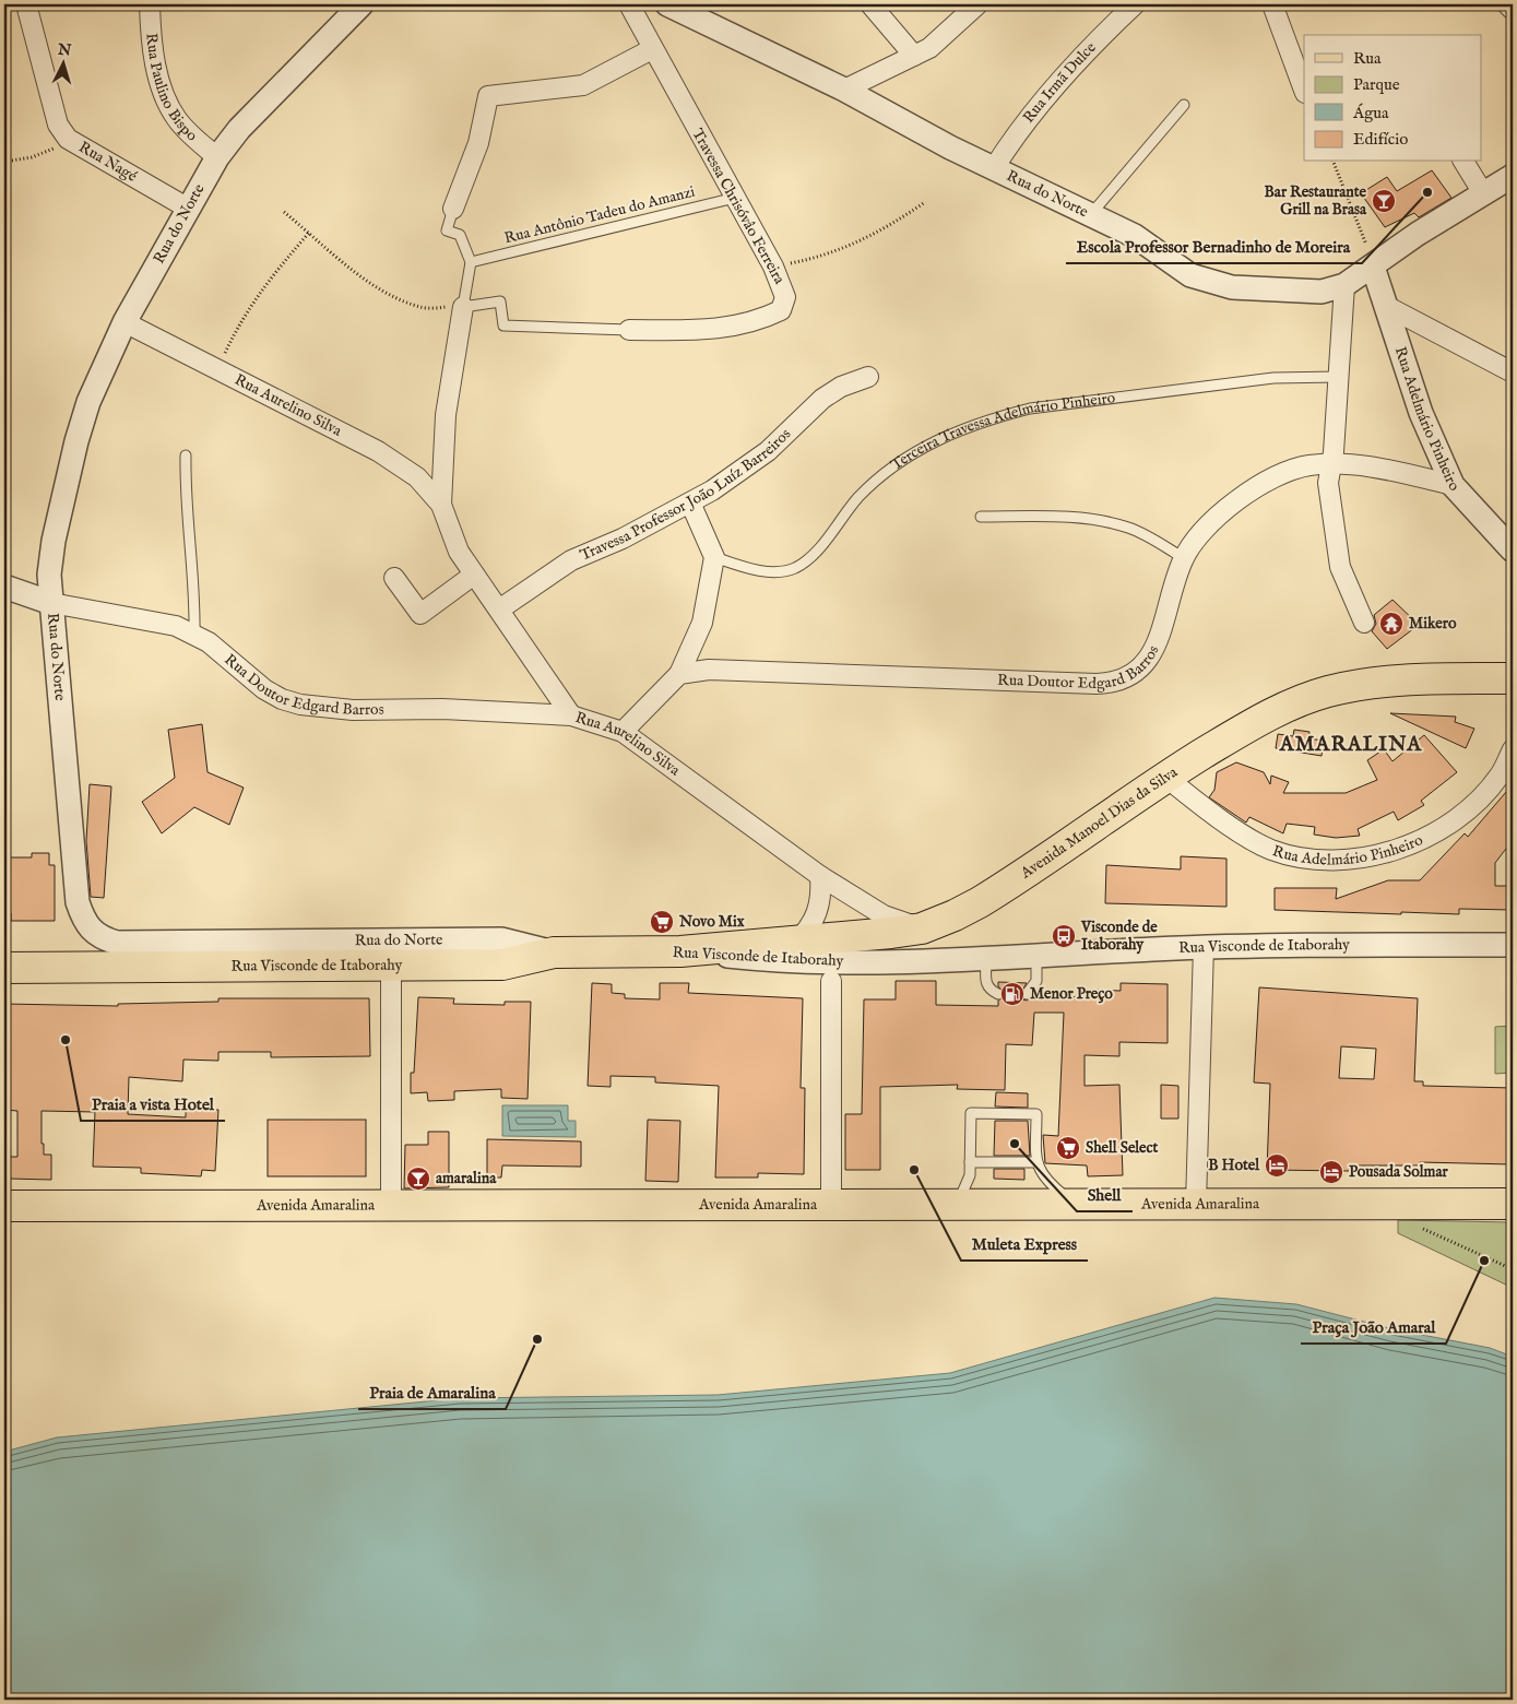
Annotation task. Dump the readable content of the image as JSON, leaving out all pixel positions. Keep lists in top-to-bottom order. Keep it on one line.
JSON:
{"streets":{"main road":["Avenida Manoel Dias da Silva","Rua Visconde de Itaborahy","Avenida Amaralina"],"street":["Rua Irmã Dulce","Rua Paulino Bispo","Rua Nagé","Rua do Norte","Travessa Chrisóvâo Ferreira","Rua Aurelino Silva","Rua Adelmário Pinheiro","Travessa Professor João Luíz Barreiros","Rua Doutor Edgard Barros"],"lane":["Rua Antônio Tadeu do Amanzi","Terceira Travessa Adelmário Pinheiro"]},"crossings":[["Rua Irmã Dulce","Rua do Norte"],["Rua Paulino Bispo","Rua do Norte"],["Rua Nagé","Rua do Norte"],["Rua do Norte","Rua Aurelino Silva"],["Rua do Norte","Rua Adelmário Pinheiro"],["Rua do Norte","Rua Doutor Edgard Barros"],["Rua do Norte","Rua Visconde de Itaborahy"],["Travessa Chrisóvâo Ferreira","Rua Antônio Tadeu do Amanzi"],["Travessa Chrisóvâo Ferreira","Rua Aurelino Silva"],["Rua Aurelino Silva","Travessa Professor João Luíz Barreiros"],["Rua Aurelino Silva","Rua Doutor Edgard Barros"],["Rua Aurelino Silva","Avenida Manoel Dias da Silva"],["Rua Adelmário Pinheiro","Rua Doutor Edgard Barros"],["Rua Adelmário Pinheiro","Avenida Manoel Dias da Silva"],["Avenida Manoel Dias da Silva","Rua Visconde de Itaborahy"]],"districts":["AMARALINA"],"places":{"other":["Escola Professor Bernadinho de Moreira","Praia a vista Hotel","Shell","Muleta Express","Praça João Amaral","Praia de Amaralina"],"bar":["Bar Restaurante Grill na Brasa","amaralina"],"temple":["Mikero"],"supermarket":["Novo Mix","Shell Select"],"bus stop":["Visconde de Itaborahy"],"fuel station":["Menor Preço"],"hotel":["B Hotel","Pousada Solmar"]},"legend":["Rua","Parque","Água","Edifício"],"north":"top"}
